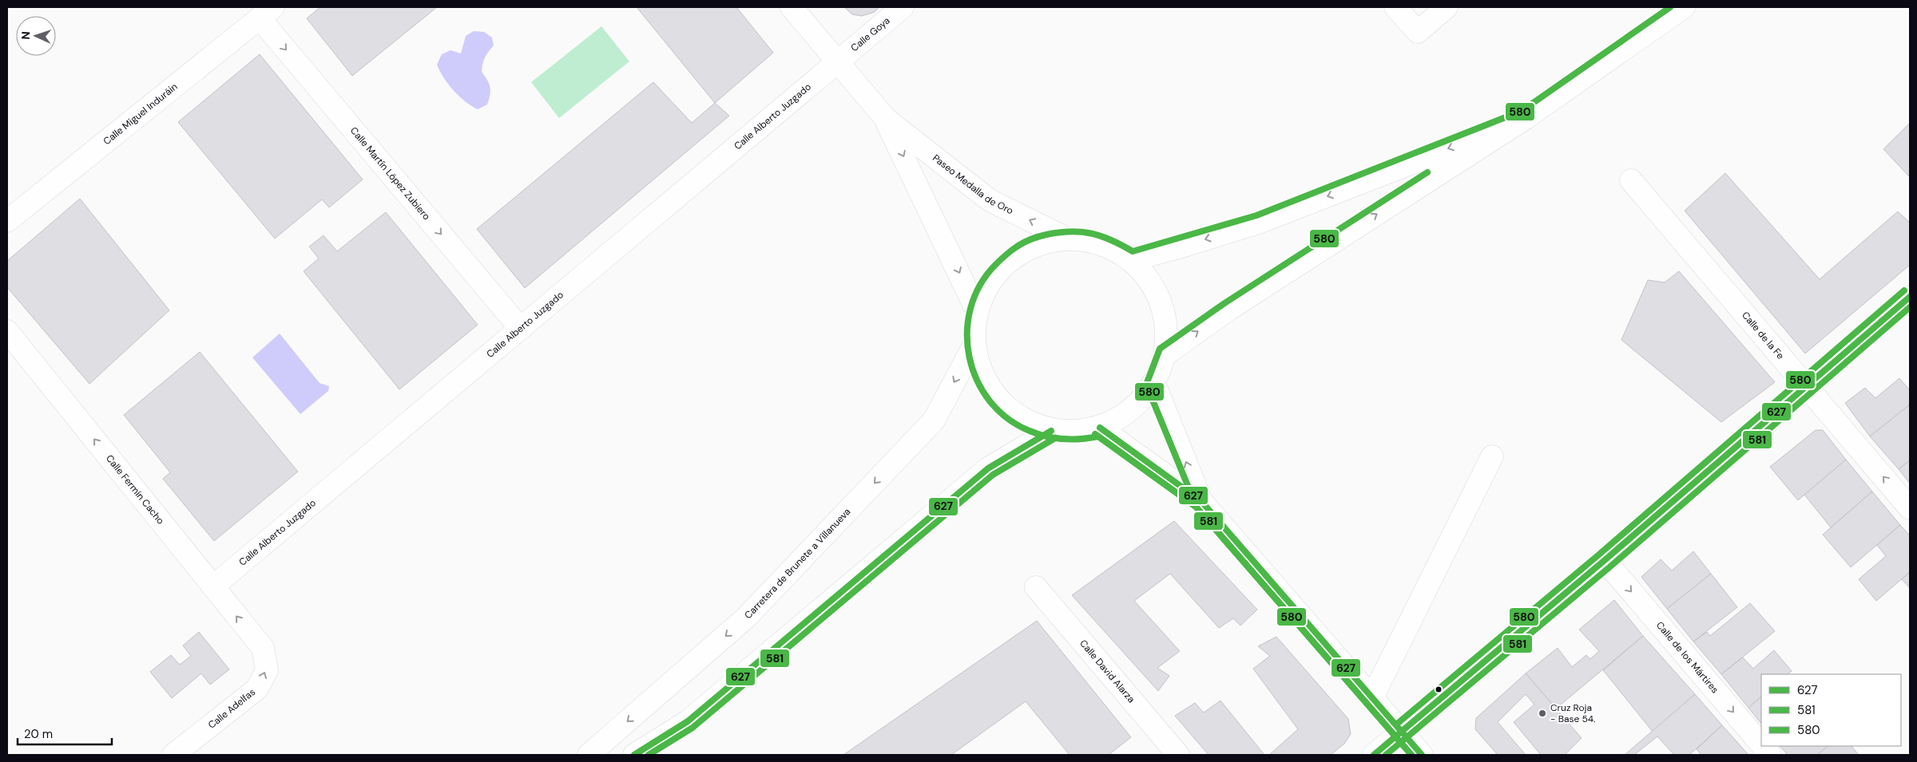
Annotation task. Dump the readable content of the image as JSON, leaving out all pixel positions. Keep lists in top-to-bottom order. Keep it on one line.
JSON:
{"streets":{"main road":["Calle Goya","Calle Miguel Induráin","Calle Alberto Juzgado","Calle Martín López Zubiero","Paseo Medalla de Oro","Calle de la Fe","Calle Fermín Cacho","Carretera de Brunete a Villanueva","Calle de los Mártires","Calle David Alarza","Calle Adelfas"]},"crossings":[["Calle Goya","Calle Alberto Juzgado"],["Calle Goya","Paseo Medalla de Oro"],["Calle Miguel Induráin","Calle Martín López Zubiero"],["Calle Alberto Juzgado","Calle Martín López Zubiero"],["Calle Alberto Juzgado","Paseo Medalla de Oro"],["Calle Alberto Juzgado","Calle Fermín Cacho"],["Calle Fermín Cacho","Calle Adelfas"]],"one_way":["Calle Martín López Zubiero","Calle de la Fe","Calle Fermín Cacho","Calle de los Mártires","Calle Adelfas"],"places":["Cruz Roja - Base 54."],"lines":["transit line 580","transit line 627","transit line 581"],"legend":["627","581","580"],"scale_bar":"20 m","north":"left"}
